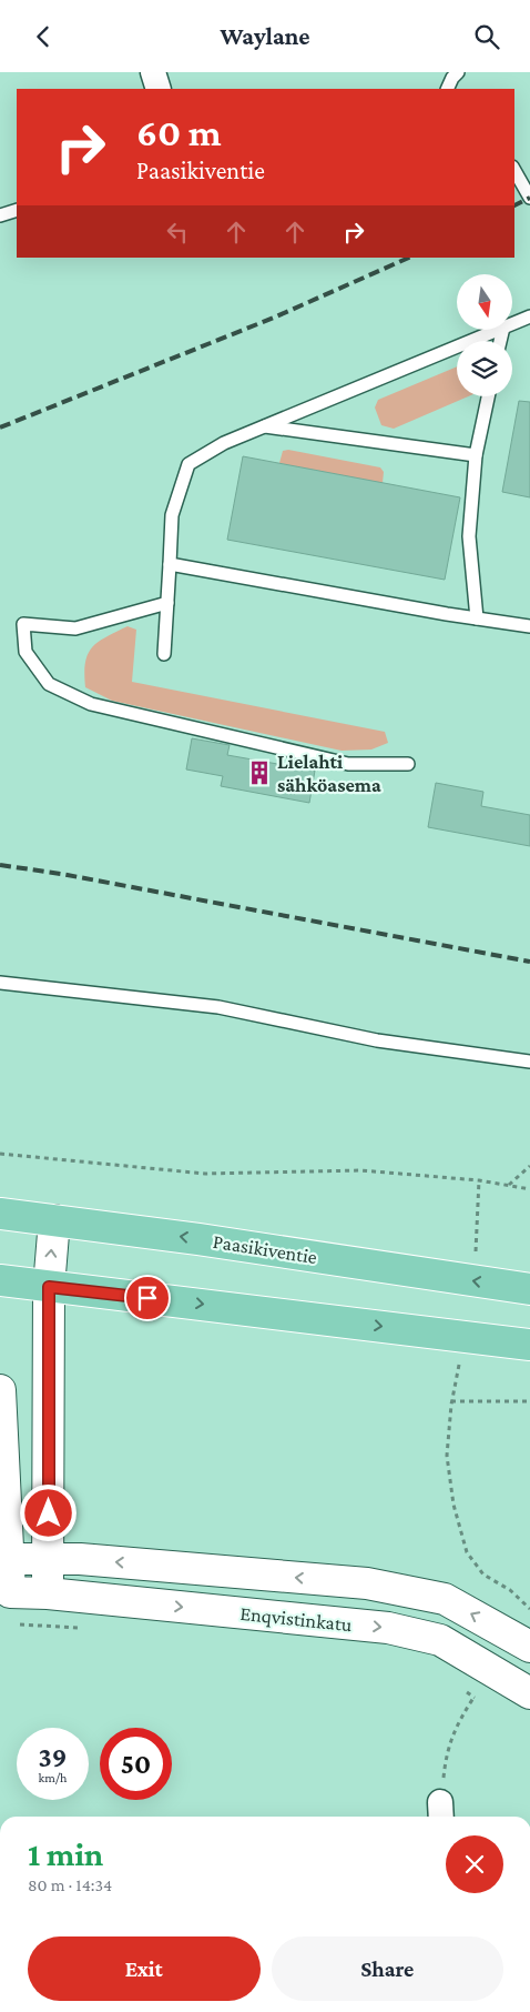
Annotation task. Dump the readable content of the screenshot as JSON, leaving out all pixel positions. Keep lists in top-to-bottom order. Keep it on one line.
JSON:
{"streets":{"highway":["Paasikiventie"],"main road":["Enqvistinkatu"]},"places":{"building":["Lielahti sähköasema"]},"north":"bottom","page":{"header":"Waylane","turn":["60 m","Paasikiventie"],"speed":"39 km/h","limit":"50","heading":["1 min","80 m · 14:34"],"buttons":["Exit","Share"]}}
